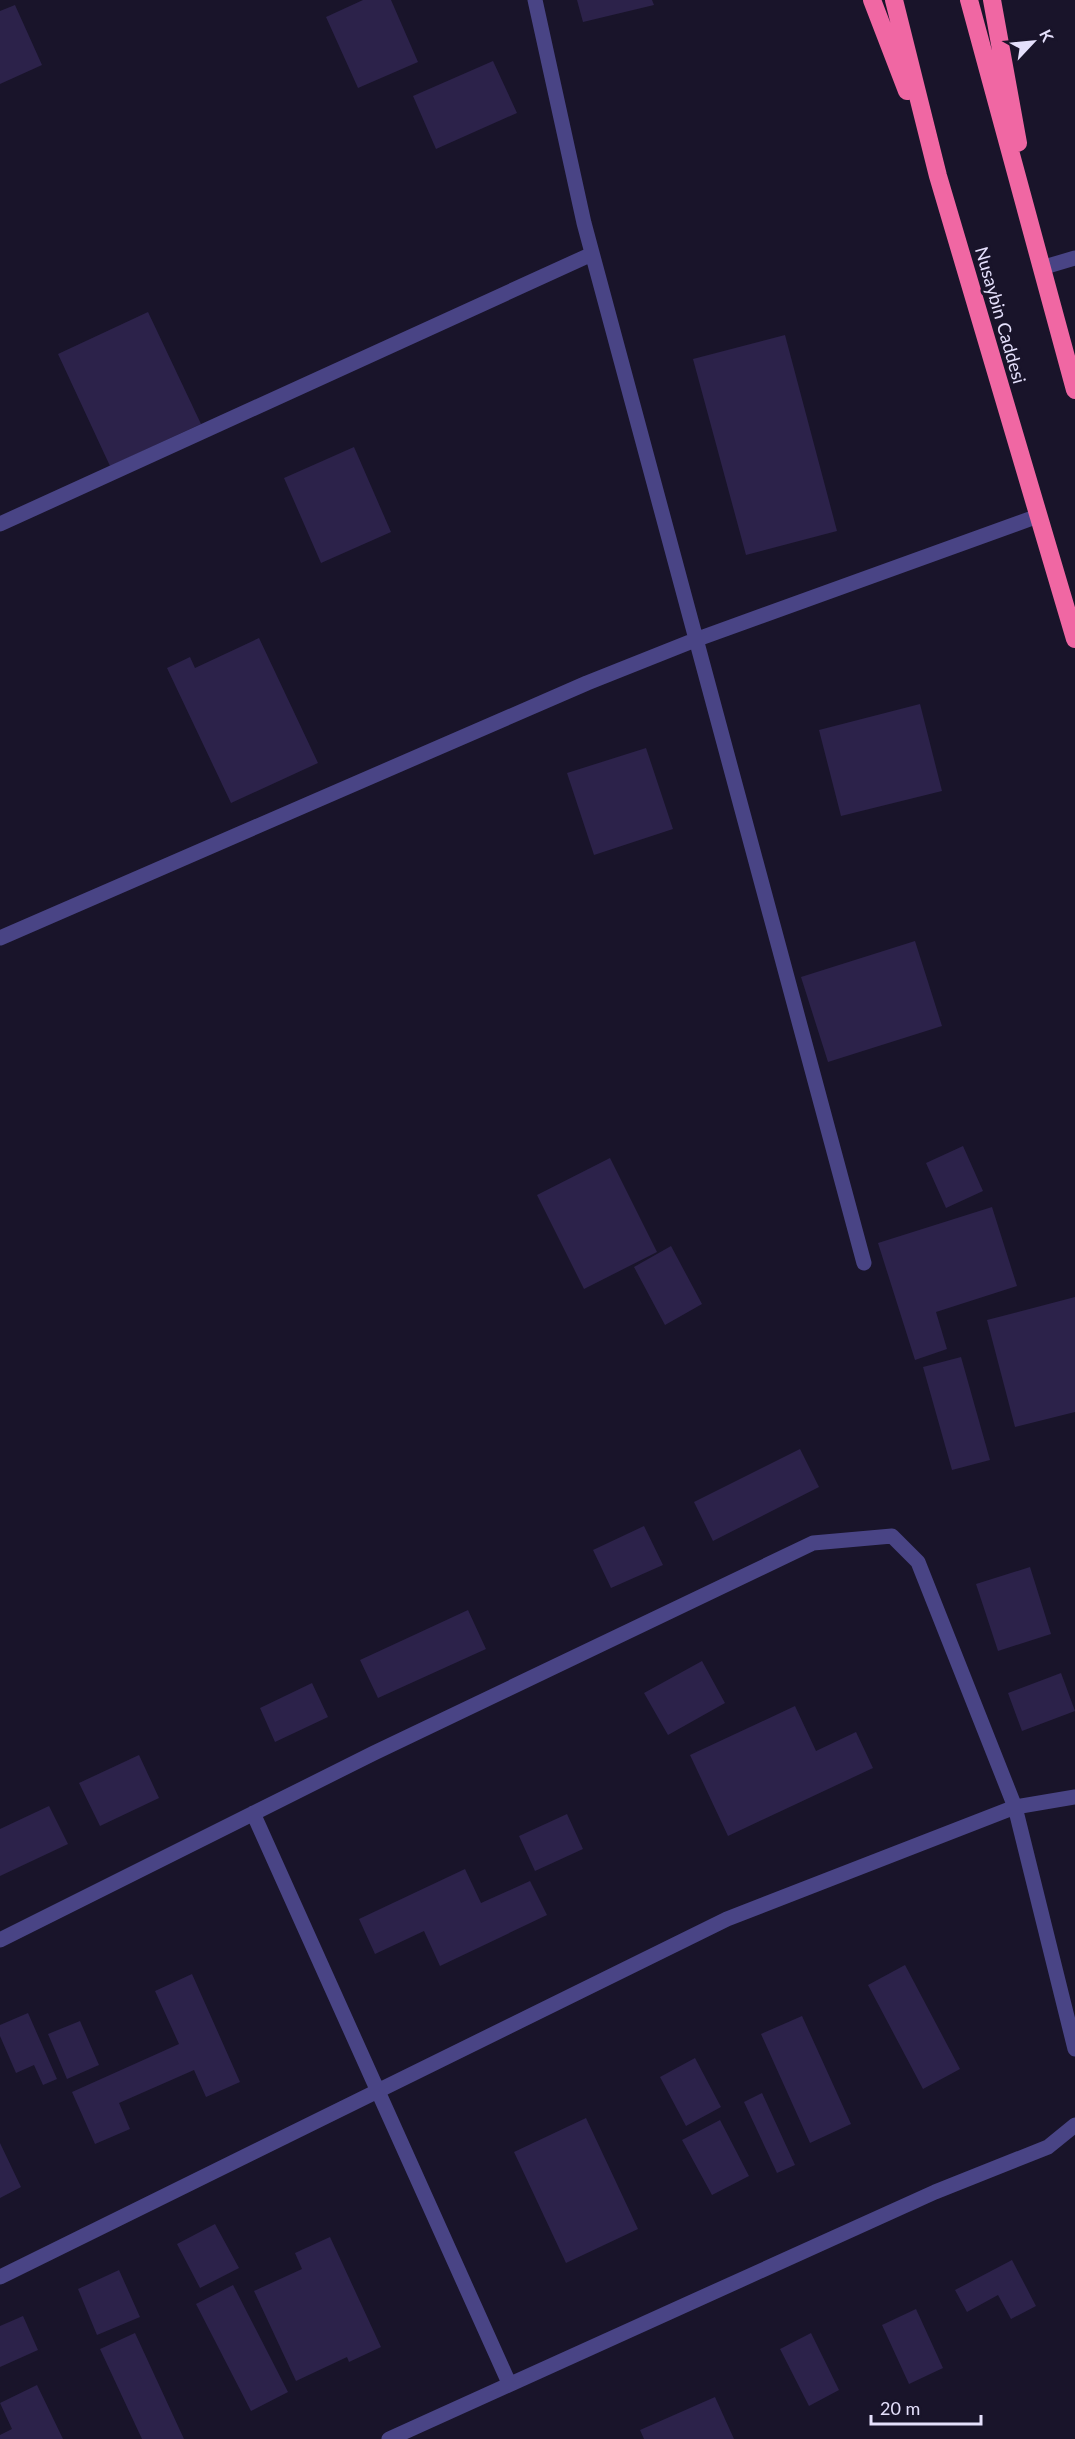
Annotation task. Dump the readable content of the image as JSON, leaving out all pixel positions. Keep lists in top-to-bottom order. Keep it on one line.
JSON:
{"streets":{"highway":["Nusaybin Caddesi"]},"scale_bar":"20 m","north":"top right"}
